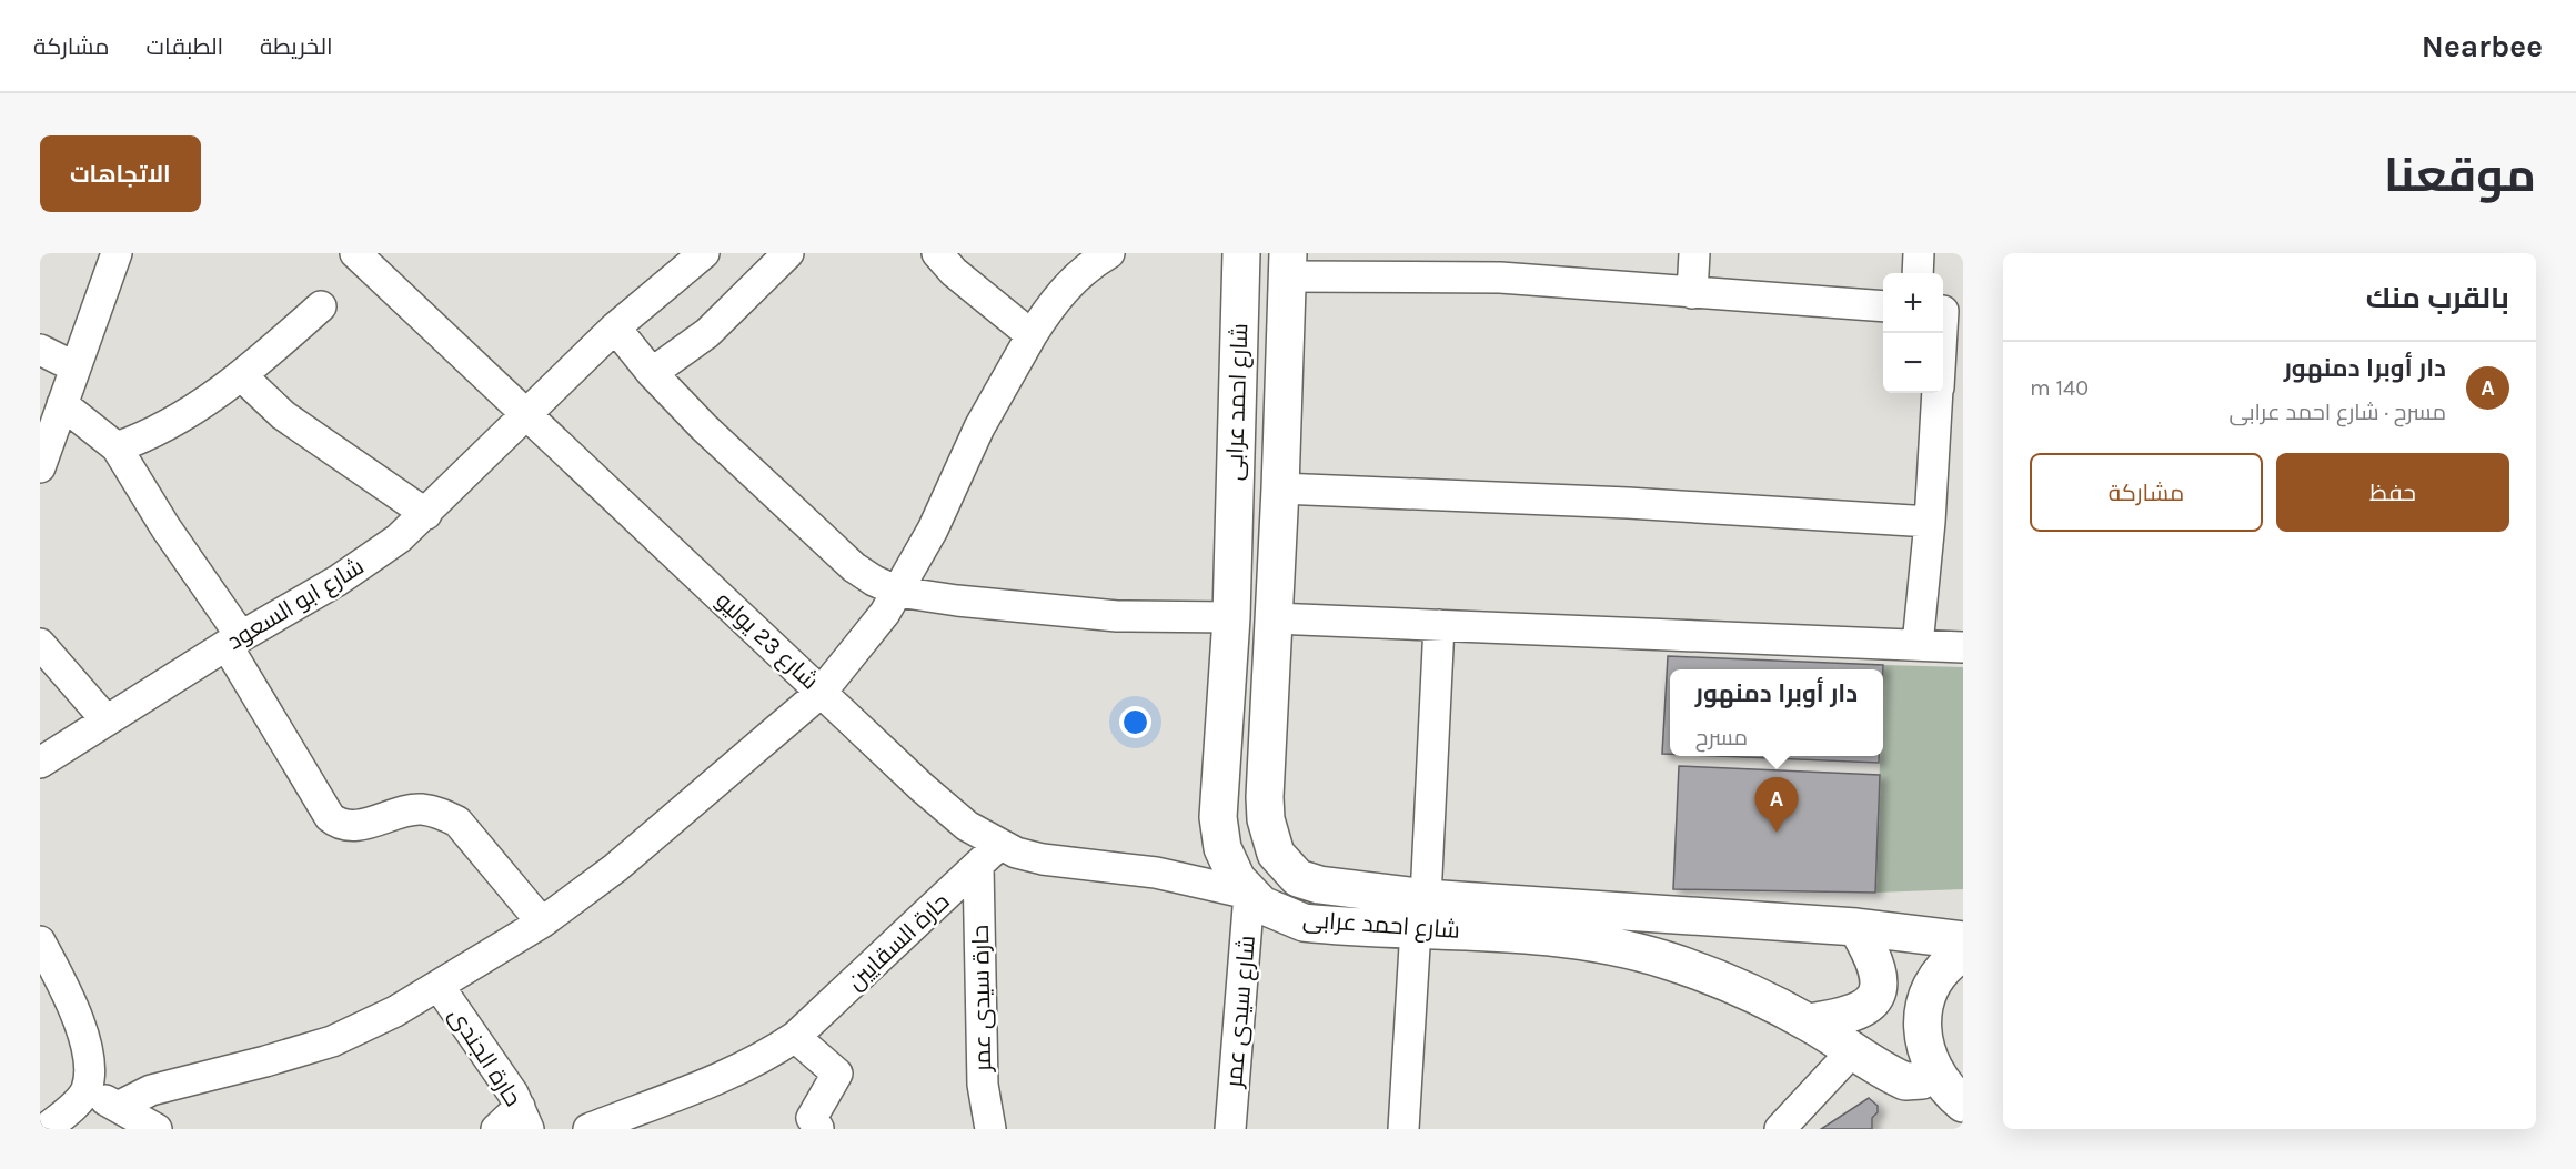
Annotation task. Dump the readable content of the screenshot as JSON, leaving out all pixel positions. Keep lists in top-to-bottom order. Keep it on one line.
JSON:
{"streets":{"main road":["شارع احمد عرابى"],"street":["شارع ابو السعود","شارع 23 يوليو","حارة السقايين","حارة سيدى عمر","شارع سيدى عمر","حارة الجندى"]},"crossings":[["شارع احمد عرابى","شارع 23 يوليو"],["شارع احمد عرابى","شارع سيدى عمر"],["شارع ابو السعود","شارع 23 يوليو"],["شارع 23 يوليو","حارة السقايين"],["شارع 23 يوليو","حارة سيدى عمر"],["شارع 23 يوليو","شارع سيدى عمر"],["حارة السقايين","حارة سيدى عمر"]],"page":{"header":"Nearbee","nav":["الخريطة","الطبقات","مشاركة"],"title":"موقعنا","buttons":["الاتجاهات",["حفظ","مشاركة"]],"heading":"بالقرب منك","map_buttons":["+","−"],"list":[{"mark":"A","name":"دار أوبرا دمنهور","note":"مسرح · شارع احمد عرابى","value":"140 m"}],"popup":["دار أوبرا دمنهور","مسرح"],"pins":"A"}}
